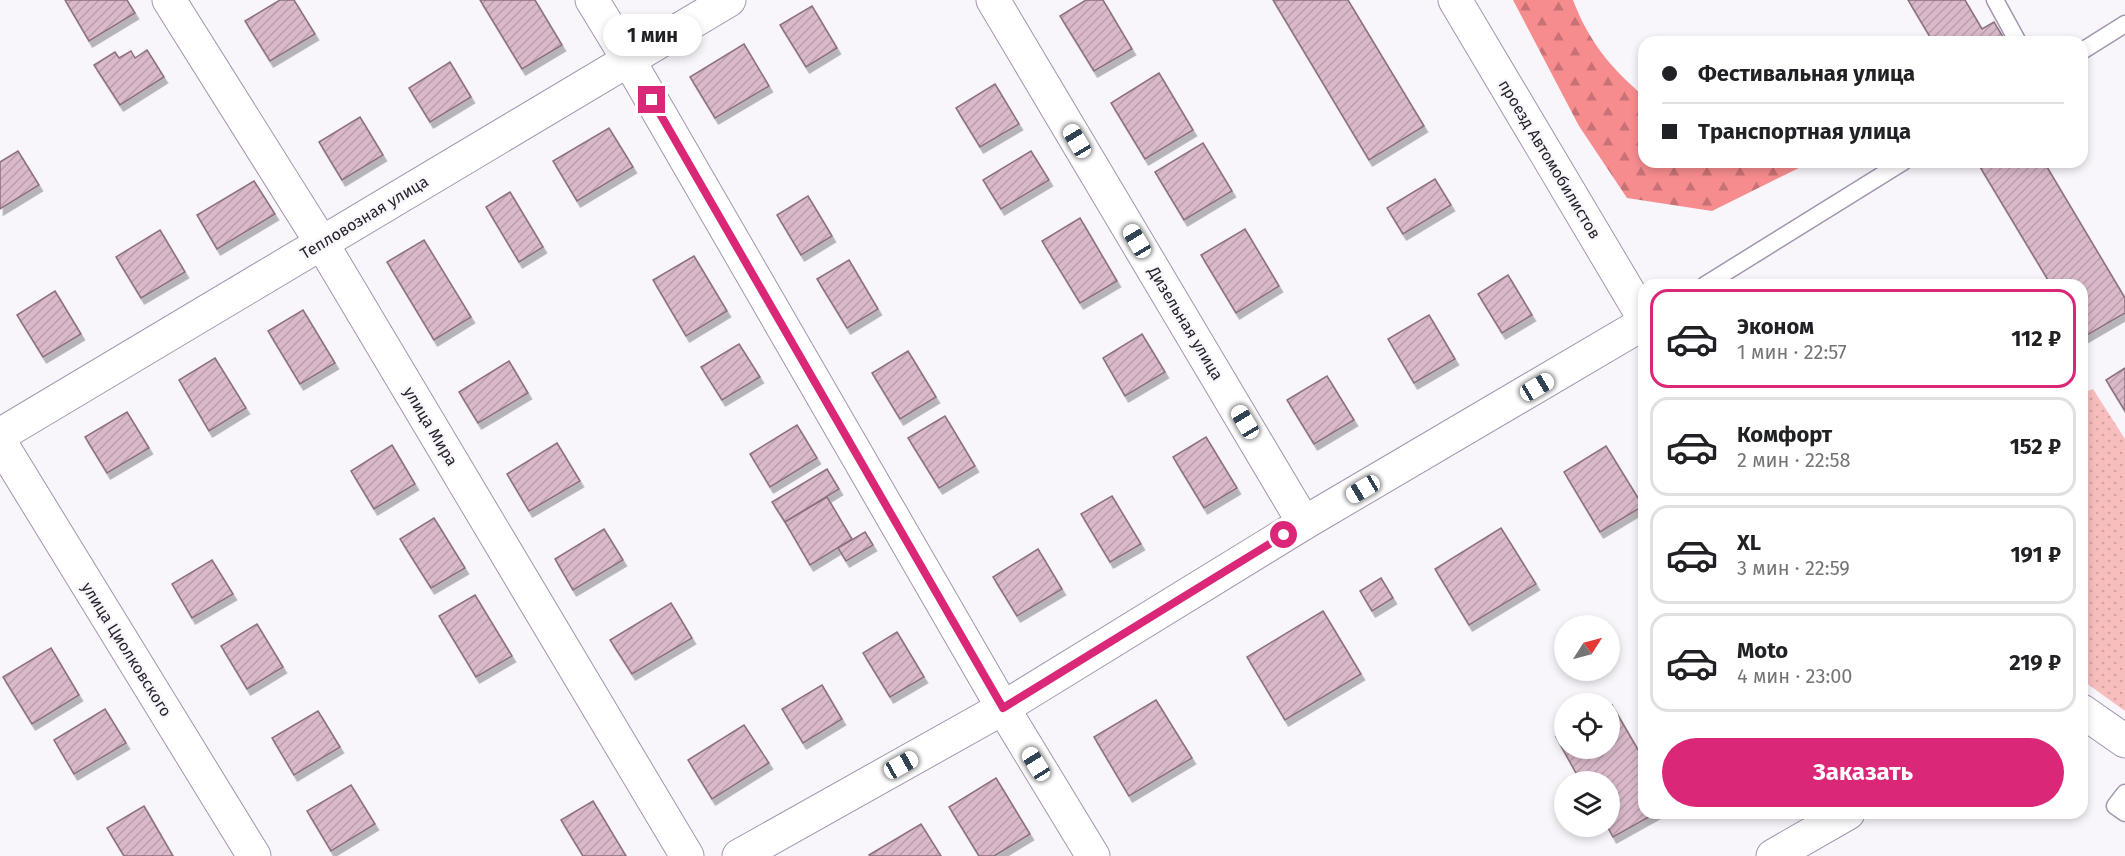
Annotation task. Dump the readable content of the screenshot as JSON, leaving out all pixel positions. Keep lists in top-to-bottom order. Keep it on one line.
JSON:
{"streets":{"street":["проезд Автомобилистов","Тепловозная улица","Дизельная улица","улица Мира","улица Циолковского"]},"crossings":[["Тепловозная улица","улица Мира"]],"north":"top right","page":{"bubble":"1 мин","banner":["Фестивальная улица","Транспортная улица"],"list":[{"name":"Эконом","note":"1 мин · 22:57","value":"112 ₽"},{"name":"Комфорт","note":"2 мин · 22:58","value":"152 ₽"},{"name":"XL","note":"3 мин · 22:59","value":"191 ₽"},{"name":"Moto","note":"4 мин · 23:00","value":"219 ₽"}],"buttons":"Заказать"}}
